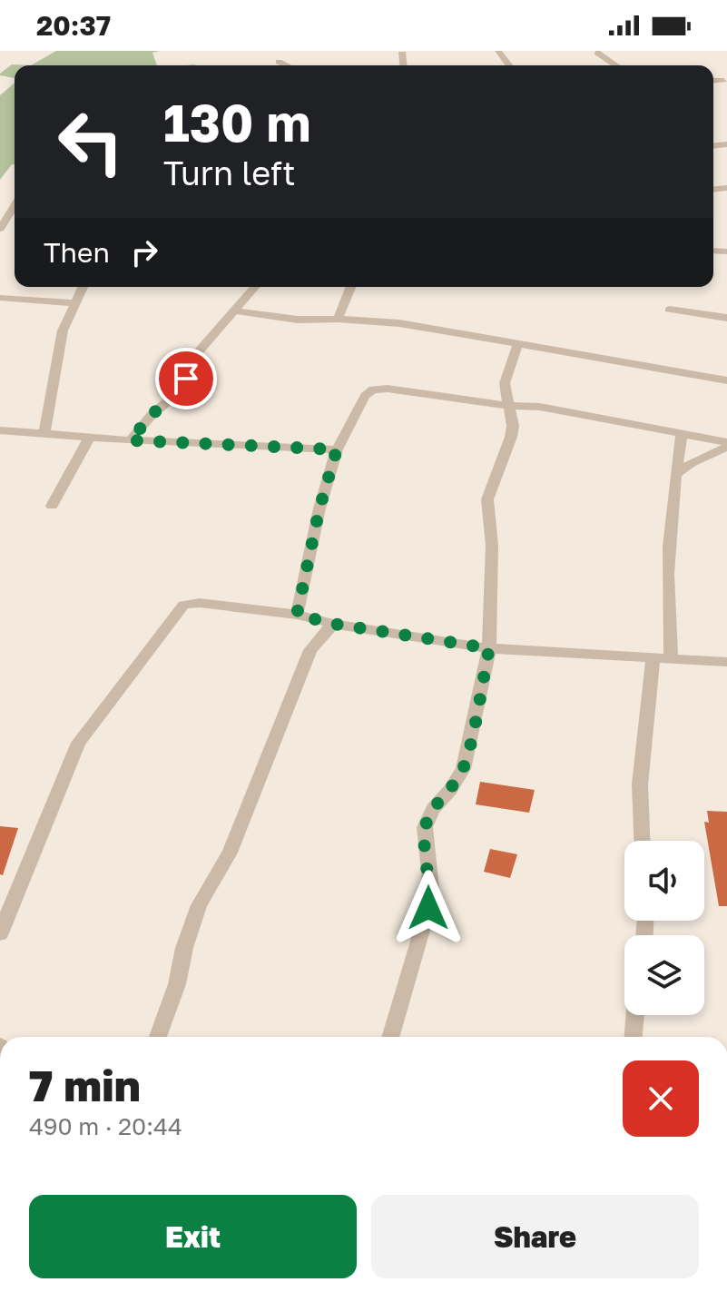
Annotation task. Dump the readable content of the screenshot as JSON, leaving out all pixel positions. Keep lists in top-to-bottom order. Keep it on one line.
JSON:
{"page":{"status":"20:37","turn":["130 m","Turn left"],"then":"Then","heading":["7 min","490 m · 20:44"],"buttons":["Exit","Share"]}}
